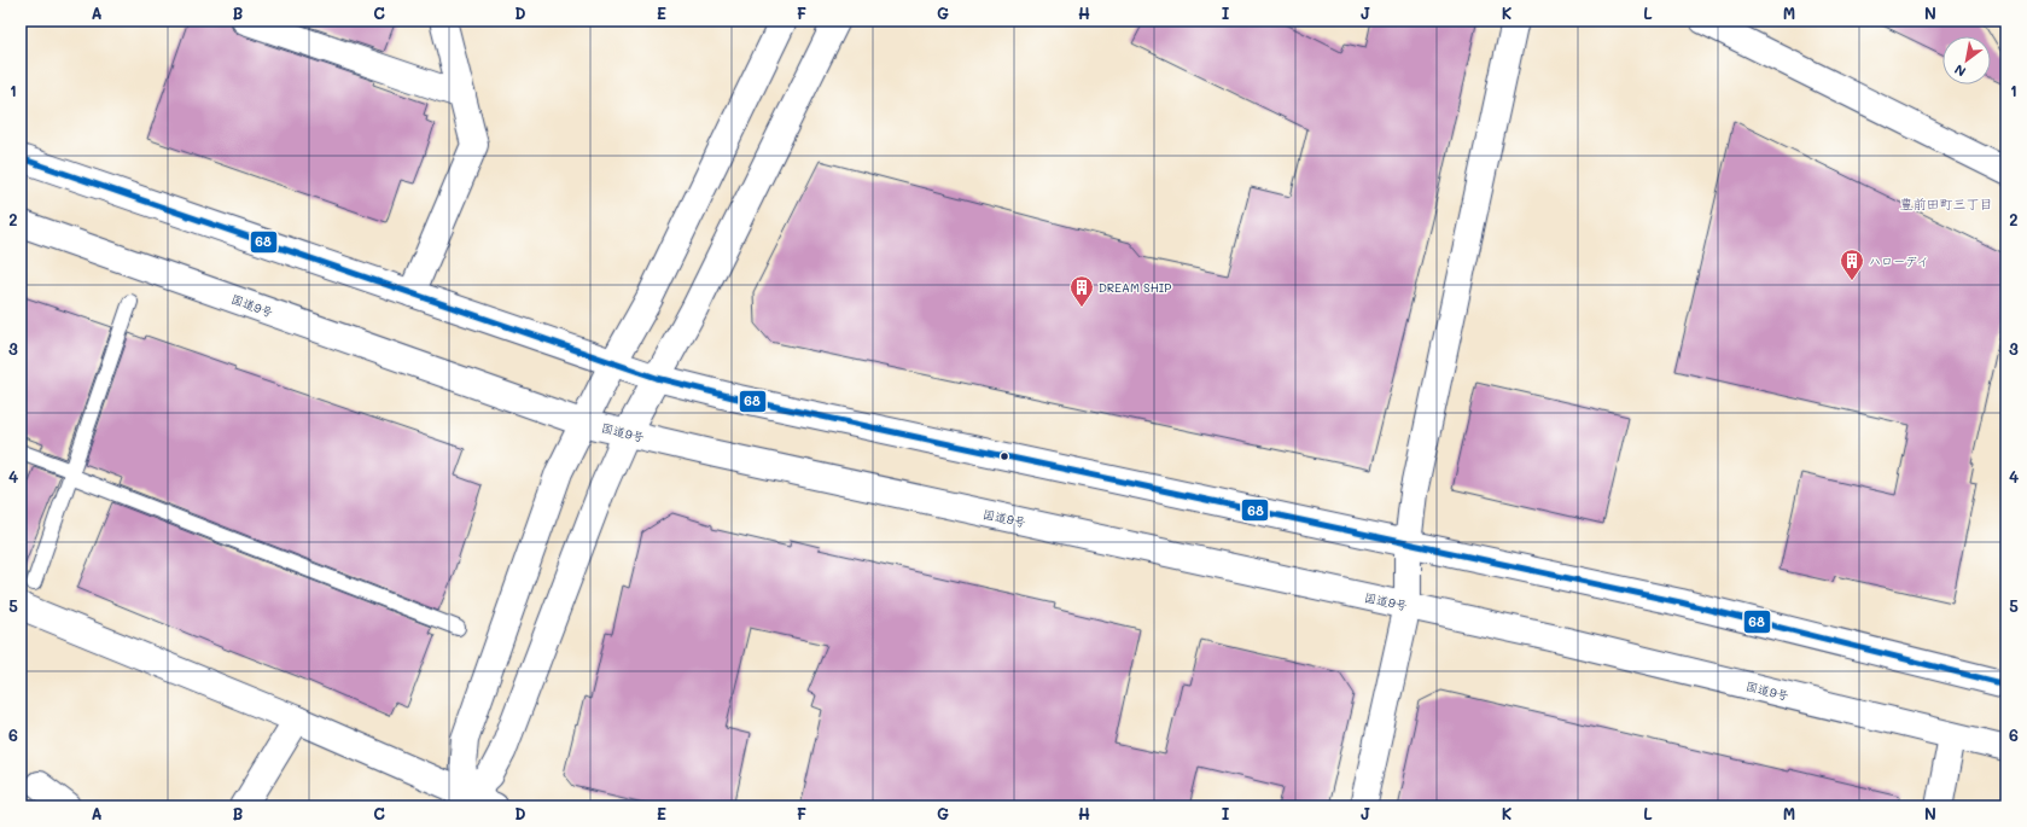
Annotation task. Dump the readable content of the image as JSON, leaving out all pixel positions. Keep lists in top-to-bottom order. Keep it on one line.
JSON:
{"streets":{"main road":["国道9号"]},"districts":["豊前田町三丁目"],"places":{"building":["ハローデイ","DREAM SHIP"]},"lines":["transit line 68"],"north":"bottom left","grid":{"columns":["A","B","C","D","E","F","G","H","I","J","K","L","M","N"],"rows":["1","2","3","4","5","6"]}}
